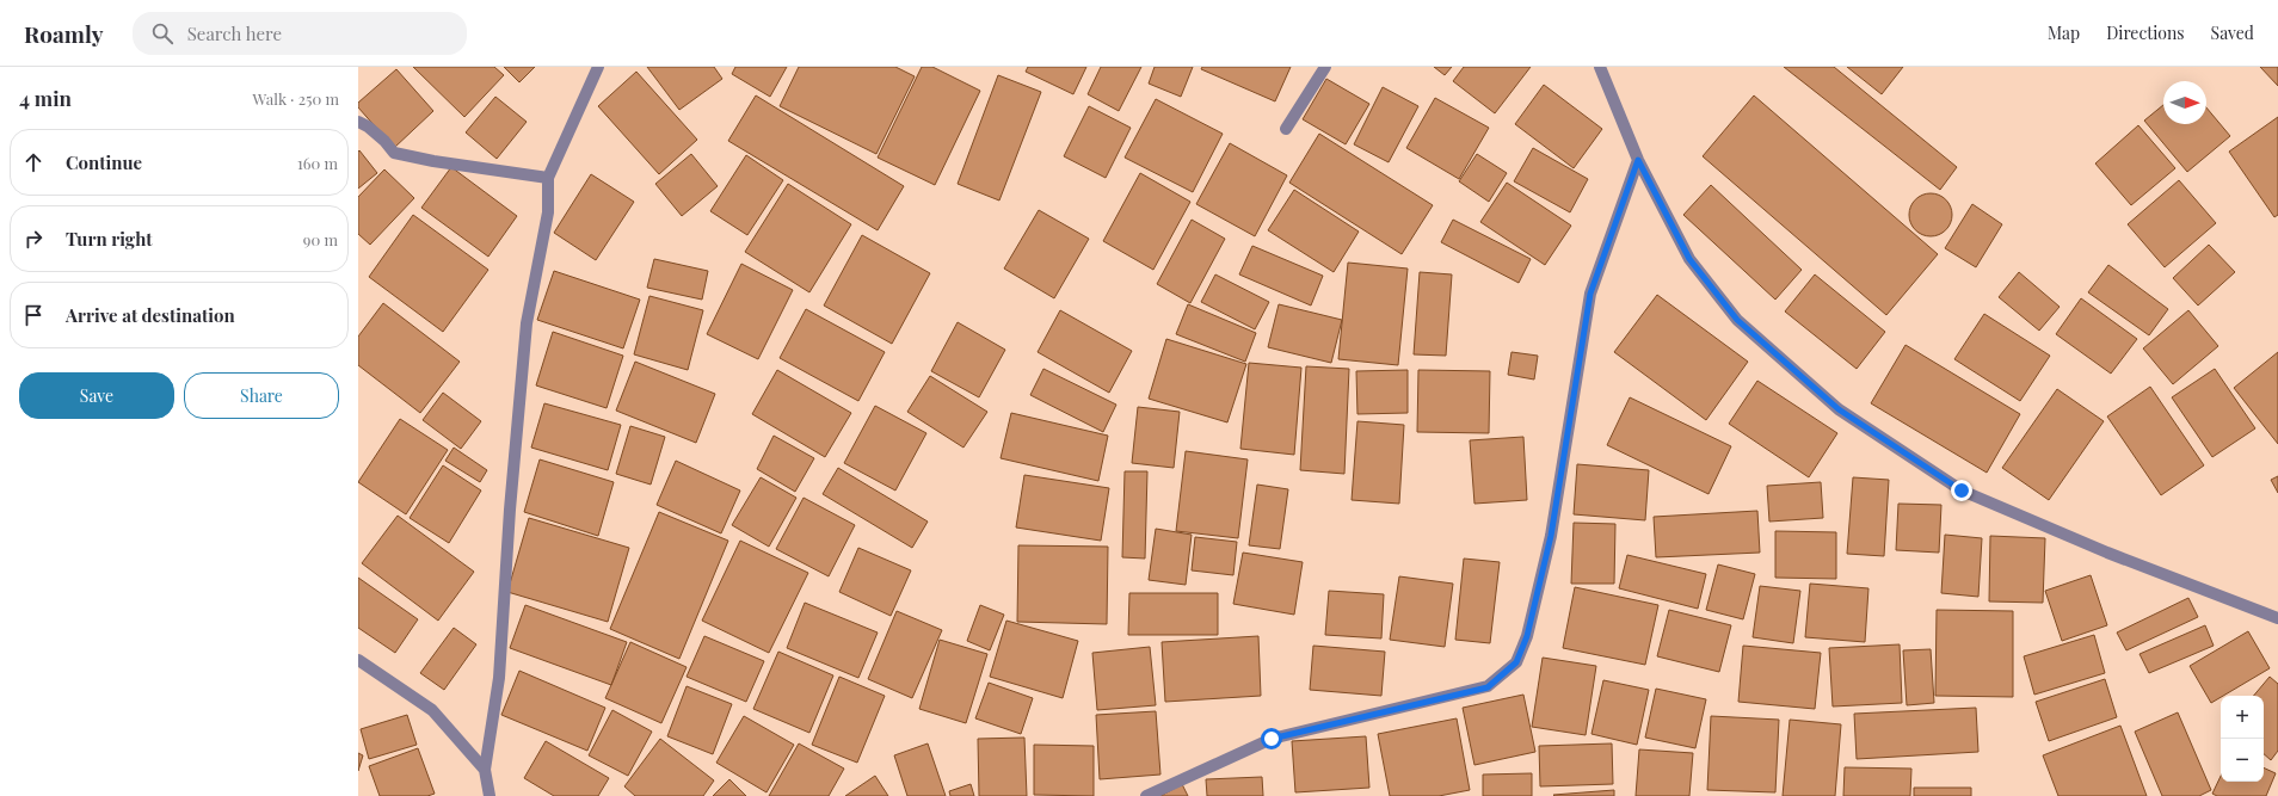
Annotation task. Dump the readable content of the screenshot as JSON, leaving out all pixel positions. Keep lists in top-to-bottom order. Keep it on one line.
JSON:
{"north":"right","page":{"header":"Roamly","search":"Search here","nav":["Map","Directions","Saved"],"heading":["4 min","Walk · 250 m"],"list":[["Continue","160 m"],["Turn right","90 m"],"Arrive at destination"],"buttons":["Save","Share"],"map_buttons":["+","−"]}}
